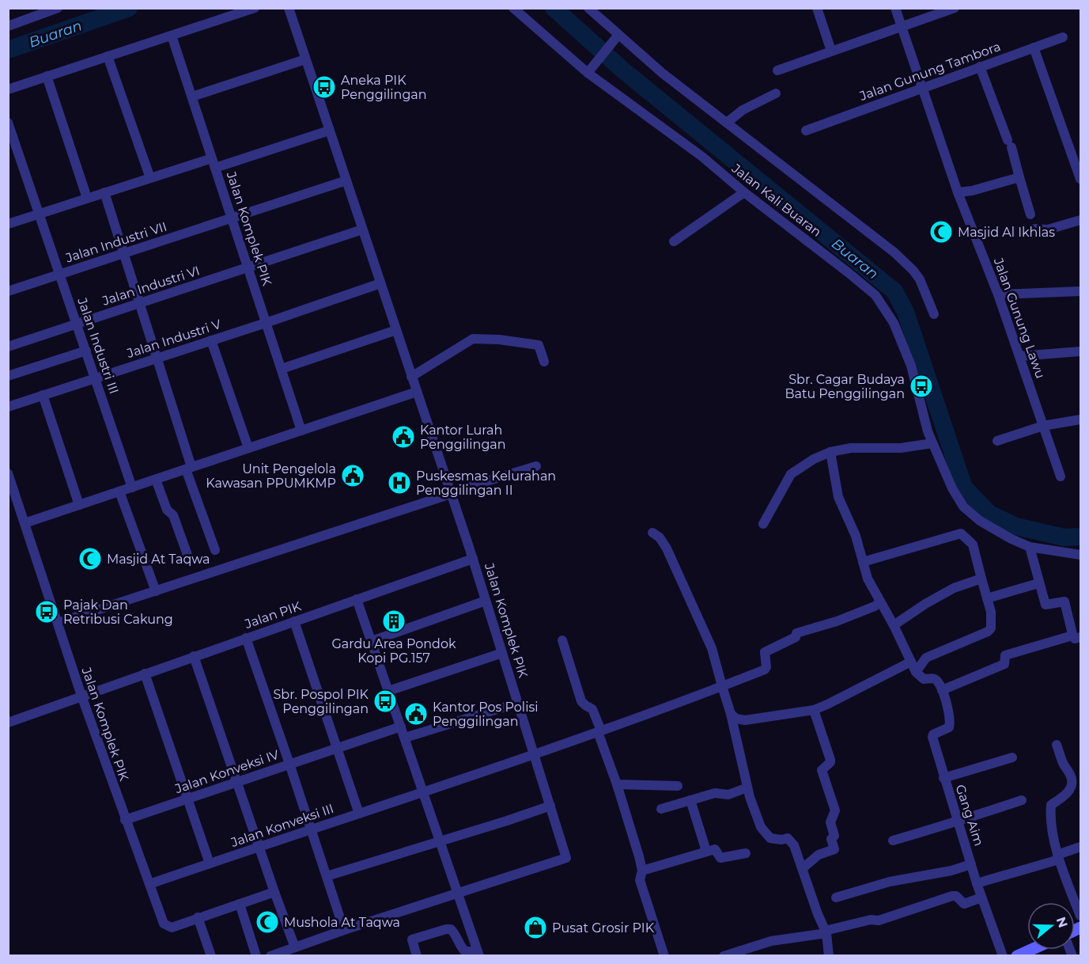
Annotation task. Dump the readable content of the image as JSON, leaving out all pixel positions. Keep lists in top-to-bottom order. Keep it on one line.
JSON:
{"streets":{"street":["Jalan Gunung Tambora","Jalan Kali Buaran","Jalan Komplek PIK","Jalan Industri VII","Jalan Industri VI","Jalan Gunung Lawu","Jalan Industri V","Jalan Industri III","Jalan PIK","Jalan Konveksi IV","Gang Aim","Jalan Konveksi III"]},"crossings":[["Jalan Gunung Tambora","Jalan Gunung Lawu"],["Jalan Komplek PIK","Jalan Industri VII"],["Jalan Komplek PIK","Jalan Industri VI"],["Jalan Komplek PIK","Jalan Industri V"],["Jalan Komplek PIK","Jalan PIK"],["Jalan Komplek PIK","Jalan Konveksi IV"],["Jalan Komplek PIK","Jalan Konveksi III"],["Jalan Industri VII","Jalan Industri III"],["Jalan Industri VI","Jalan Industri III"],["Jalan Industri V","Jalan Industri III"]],"water":["Buaran"],"places":{"bus stop":["Aneka PIK Penggilingan","Sbr. Cagar Budaya Batu Penggilingan","Pajak Dan Retribusi Cakung","Sbr. Pospol PIK Penggilingan"],"mosque":["Masjid Al Ikhlas","Masjid At Taqwa","Mushola At Taqwa"],"public building":["Kantor Lurah Penggilingan","Unit Pengelola Kawasan PPUMKMP","Kantor Pos Polisi Penggilingan"],"hospital":["Puskesmas Kelurahan Penggilingan II"],"building":["Gardu Area Pondok Kopi PG.157"],"shop":["Pusat Grosir PIK"]},"north":"right"}
